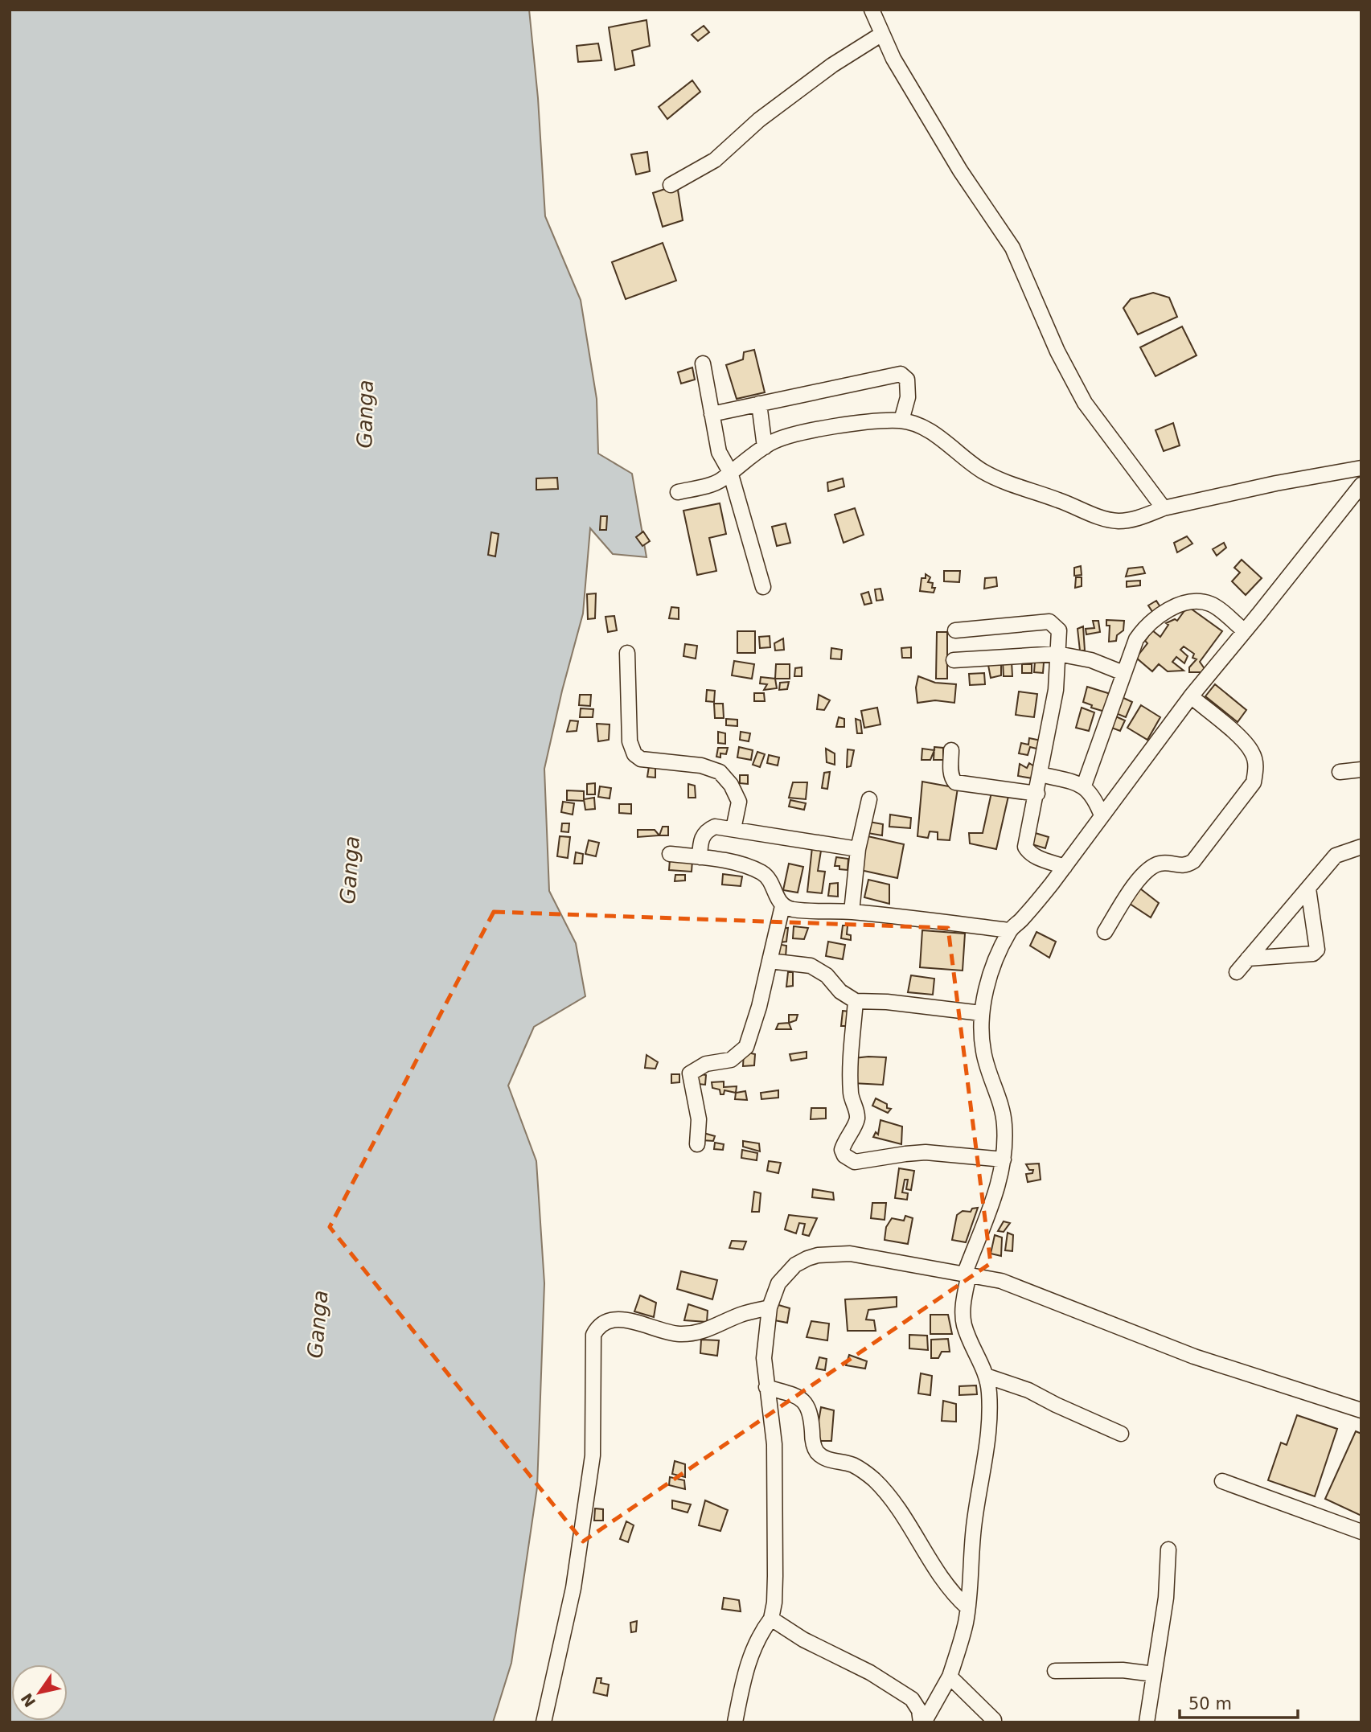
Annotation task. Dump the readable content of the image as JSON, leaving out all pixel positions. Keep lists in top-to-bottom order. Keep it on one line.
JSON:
{"water":["Ganga"],"scale_bar":"50 m","north":"bottom left"}
